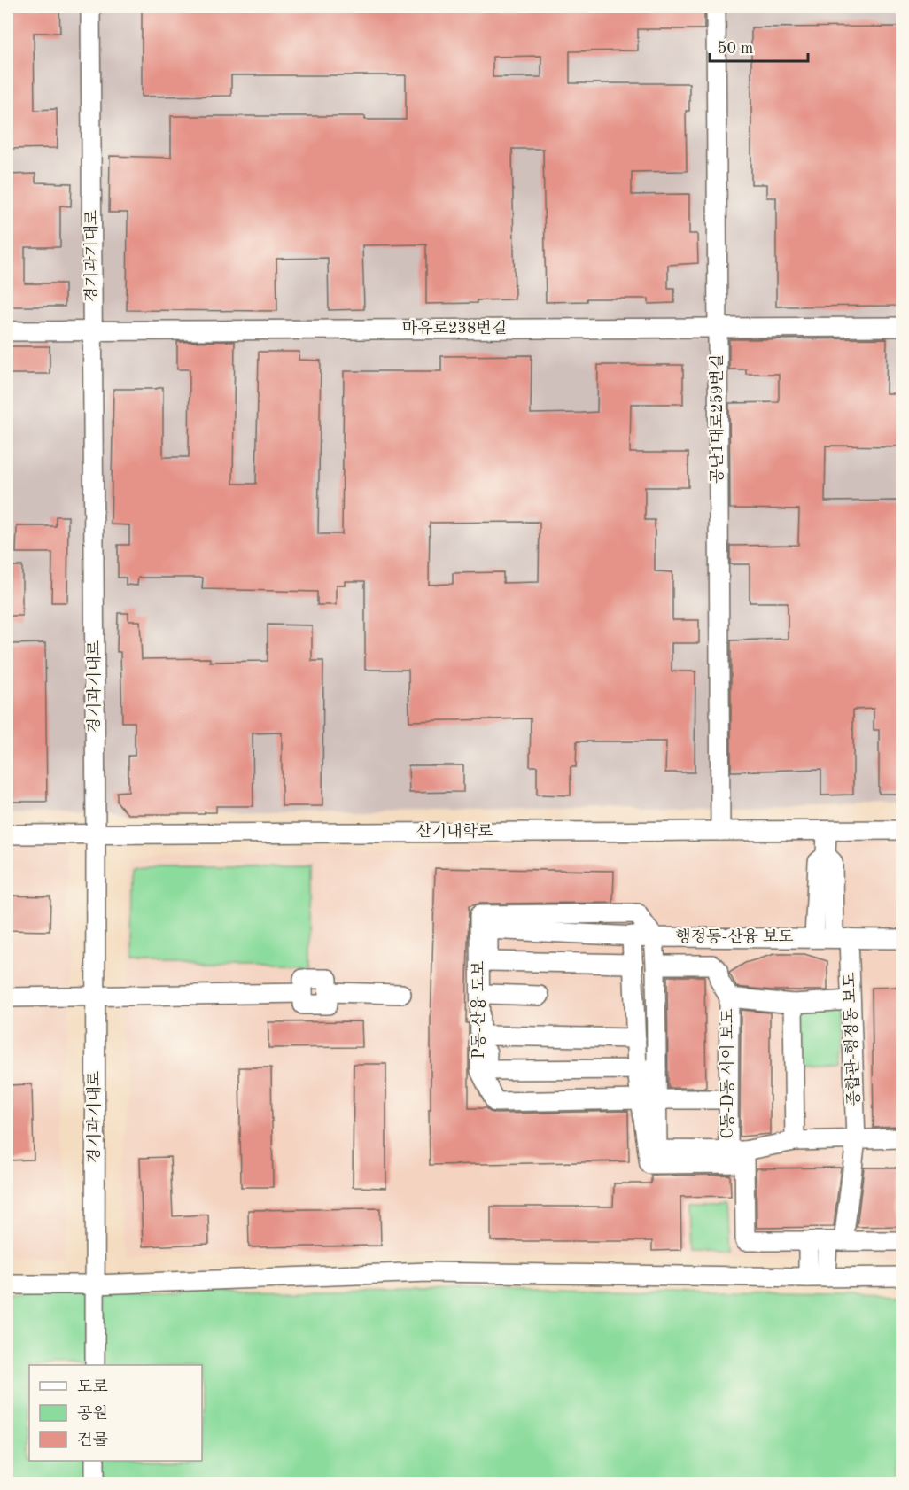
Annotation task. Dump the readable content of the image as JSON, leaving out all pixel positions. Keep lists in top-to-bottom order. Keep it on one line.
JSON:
{"streets":{"street":["경기과기대로","마유로238번길","공단1대로259번길","산기대학로","행정동-산융 보도","P동-산융 도보","종합관-행정동 보도","C동-D동 사이 보도"]},"crossings":[["경기과기대로","마유로238번길"],["경기과기대로","산기대학로"],["마유로238번길","공단1대로259번길"],["공단1대로259번길","산기대학로"],["행정동-산융 보도","P동-산융 도보"],["행정동-산융 보도","종합관-행정동 보도"]],"legend":["도로","공원","건물"],"scale_bar":"50 m"}
